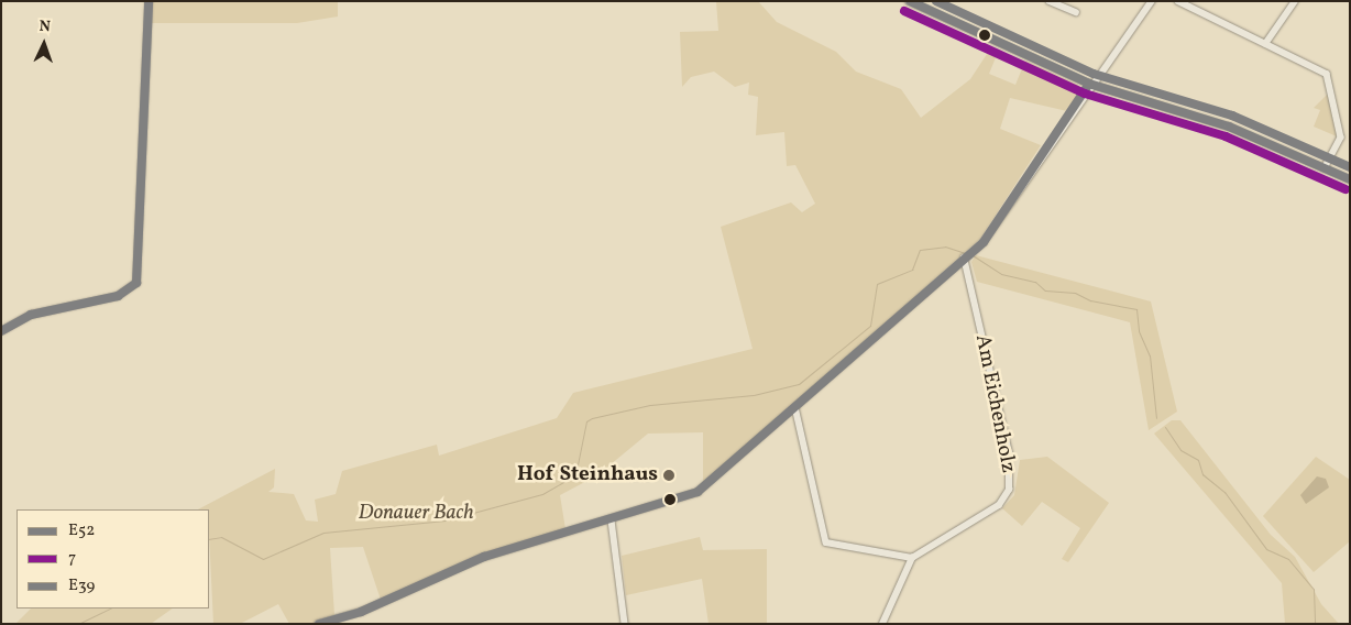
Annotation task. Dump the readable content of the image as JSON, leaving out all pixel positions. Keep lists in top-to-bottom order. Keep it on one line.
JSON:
{"streets":{"street":["Am Eichenholz"]},"parks":["Donauer Bach"],"places":["Hof Steinhaus"],"lines":["transit line E52","transit line E39","transit line 7"],"legend":["E52","7","E39"],"north":"top"}
